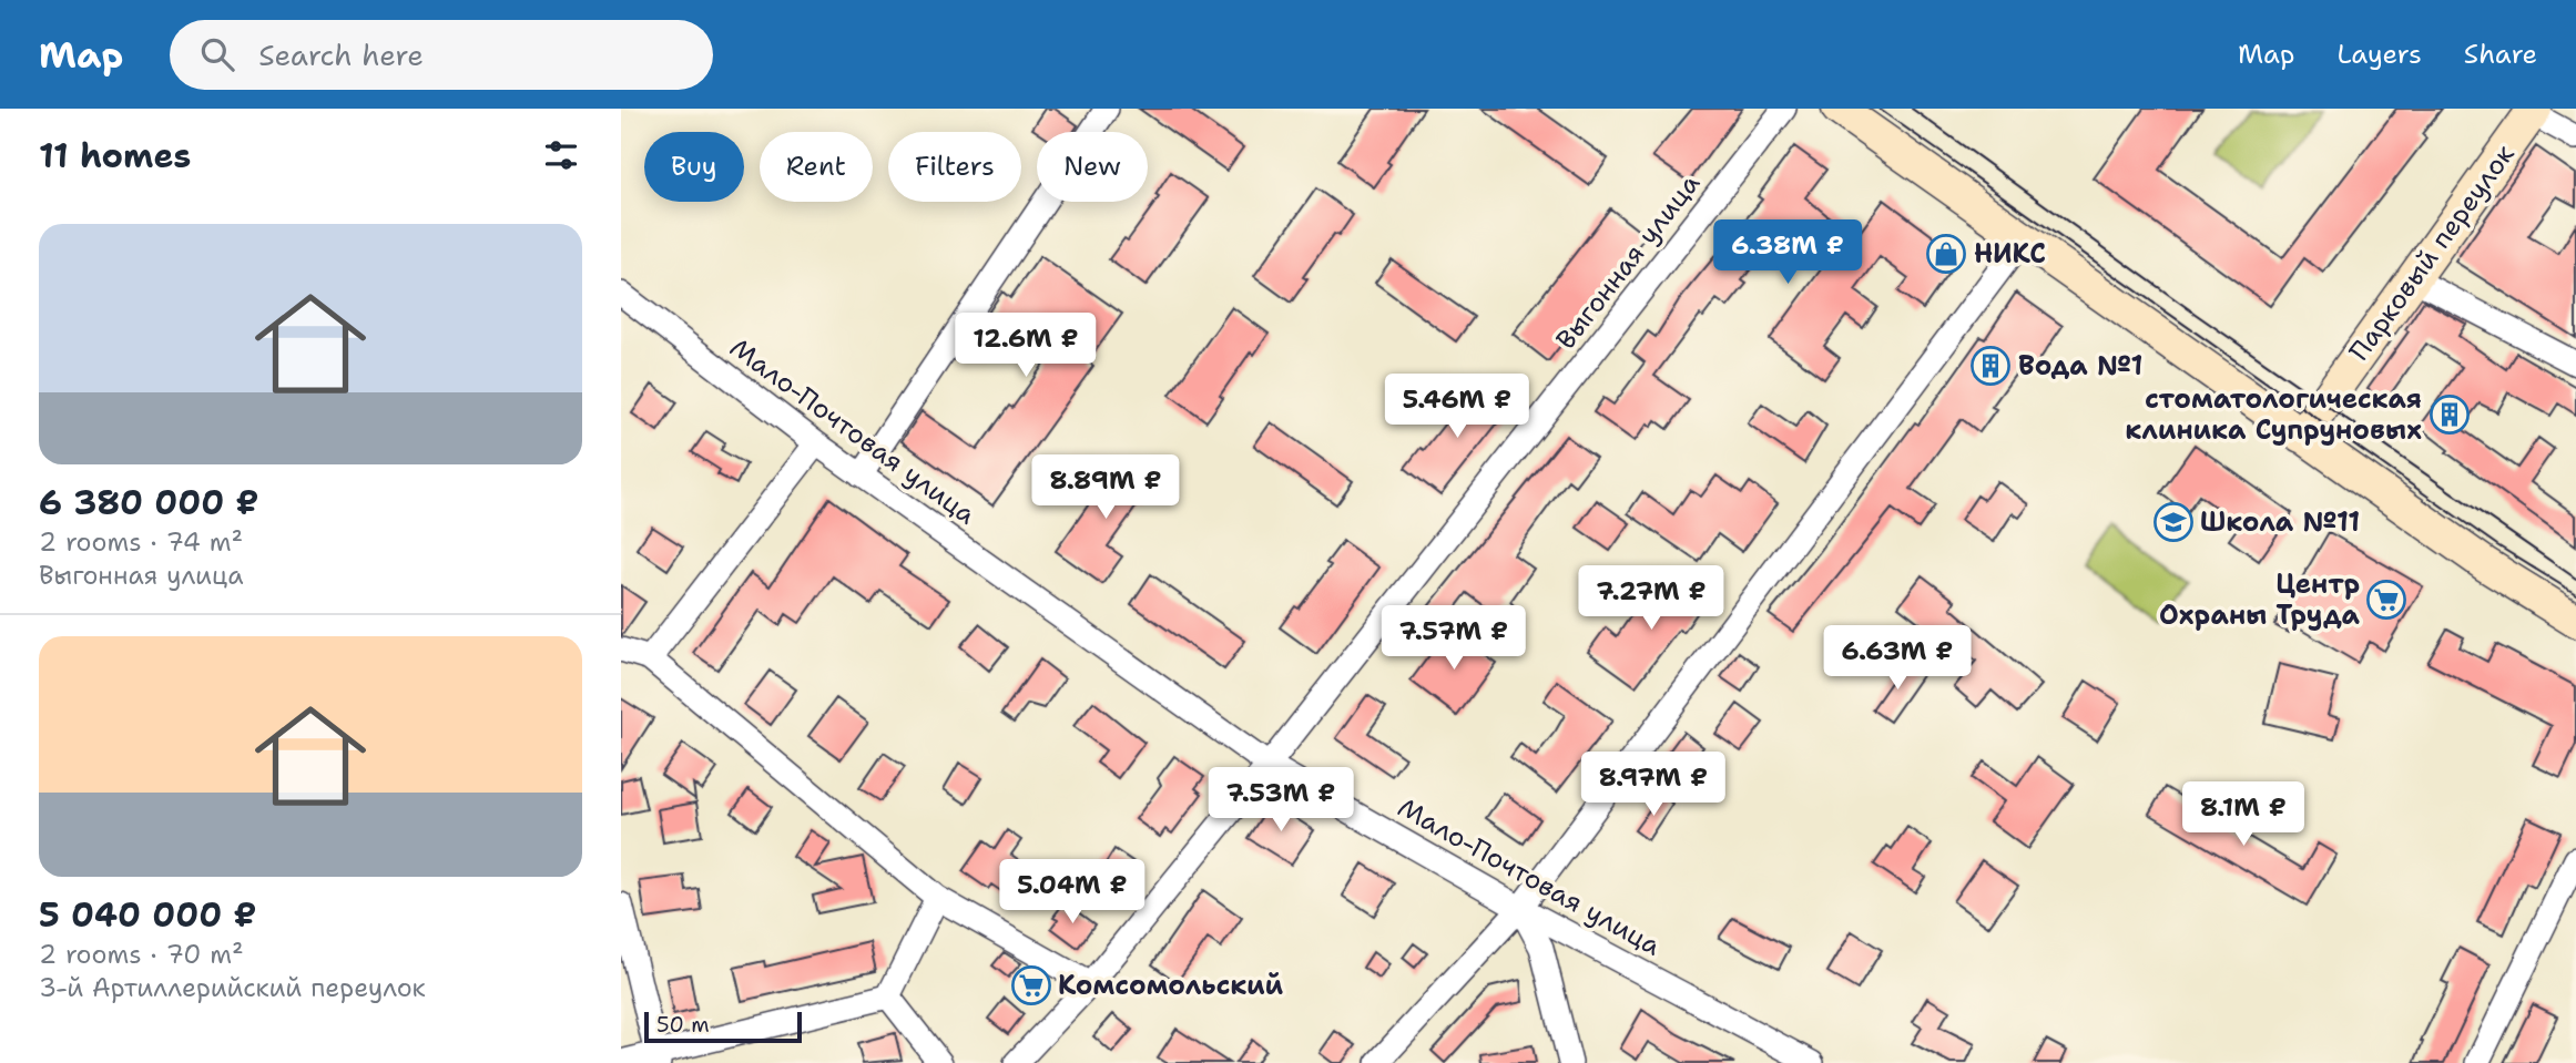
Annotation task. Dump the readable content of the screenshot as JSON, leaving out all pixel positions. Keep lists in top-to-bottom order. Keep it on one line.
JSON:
{"streets":{"main road":["Парковый переулок"],"street":["Выгонная улица","Мало-Почтовая улица"]},"crossings":[["Выгонная улица","Мало-Почтовая улица"]],"places":{"shop":["НИКС"],"building":["Вода №1","стоматологическая клиника Супруновых"],"school or university":["Школа №11"],"supermarket":["Центр Охраны Труда","Комсомольский"]},"scale_bar":"50 m","page":{"header":"Map","search":"Search here","nav":["Map","Layers","Share"],"heading":"11 homes","chip":["Buy","Rent","Filters","New"],"list":[{"name":"6 380 000 ₽","note":"2 rooms · 74 m² · Выгонная улица"},{"name":"5 040 000 ₽","note":"2 rooms · 70 m² · 3-й Артиллерийский переулок"}],"price":["6.38M ₽","12.6M ₽","5.46M ₽","8.89M ₽","7.27M ₽","7.57M ₽","6.63M ₽","8.97M ₽","7.53M ₽","8.1M ₽","5.04M ₽"],"scale":"50 m"}}
